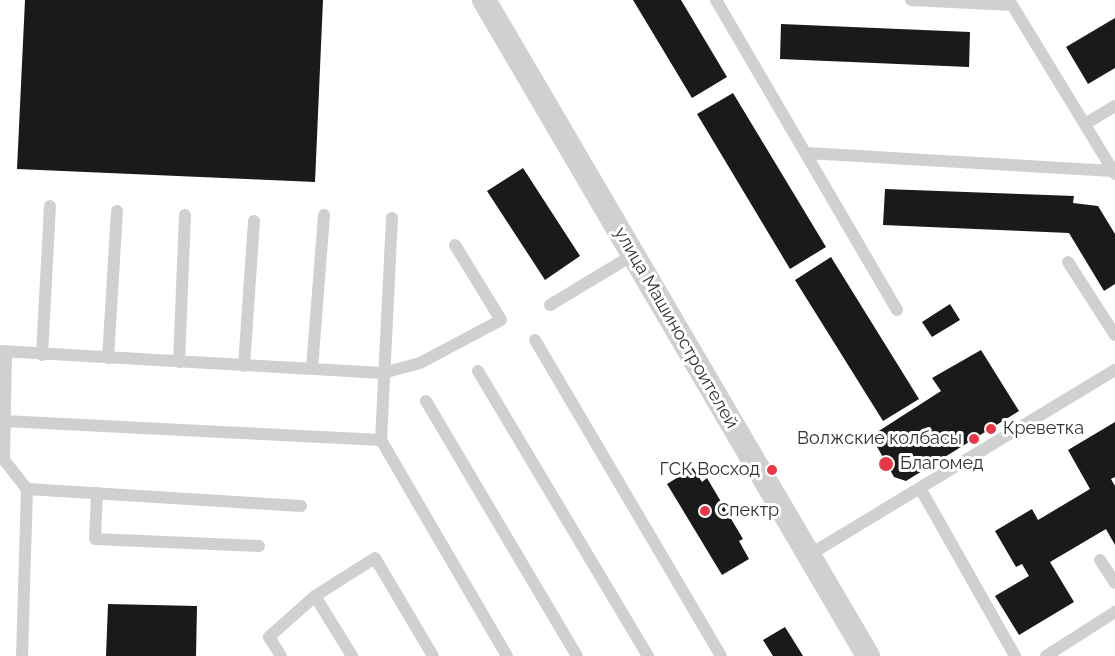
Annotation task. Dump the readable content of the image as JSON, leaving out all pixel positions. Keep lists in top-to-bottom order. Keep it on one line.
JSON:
{"streets":{"street":["улица Машиностроителей"]},"places":["Креветка","Волжские колбасы","Благомед","ГСК Восход","Спектр"]}
